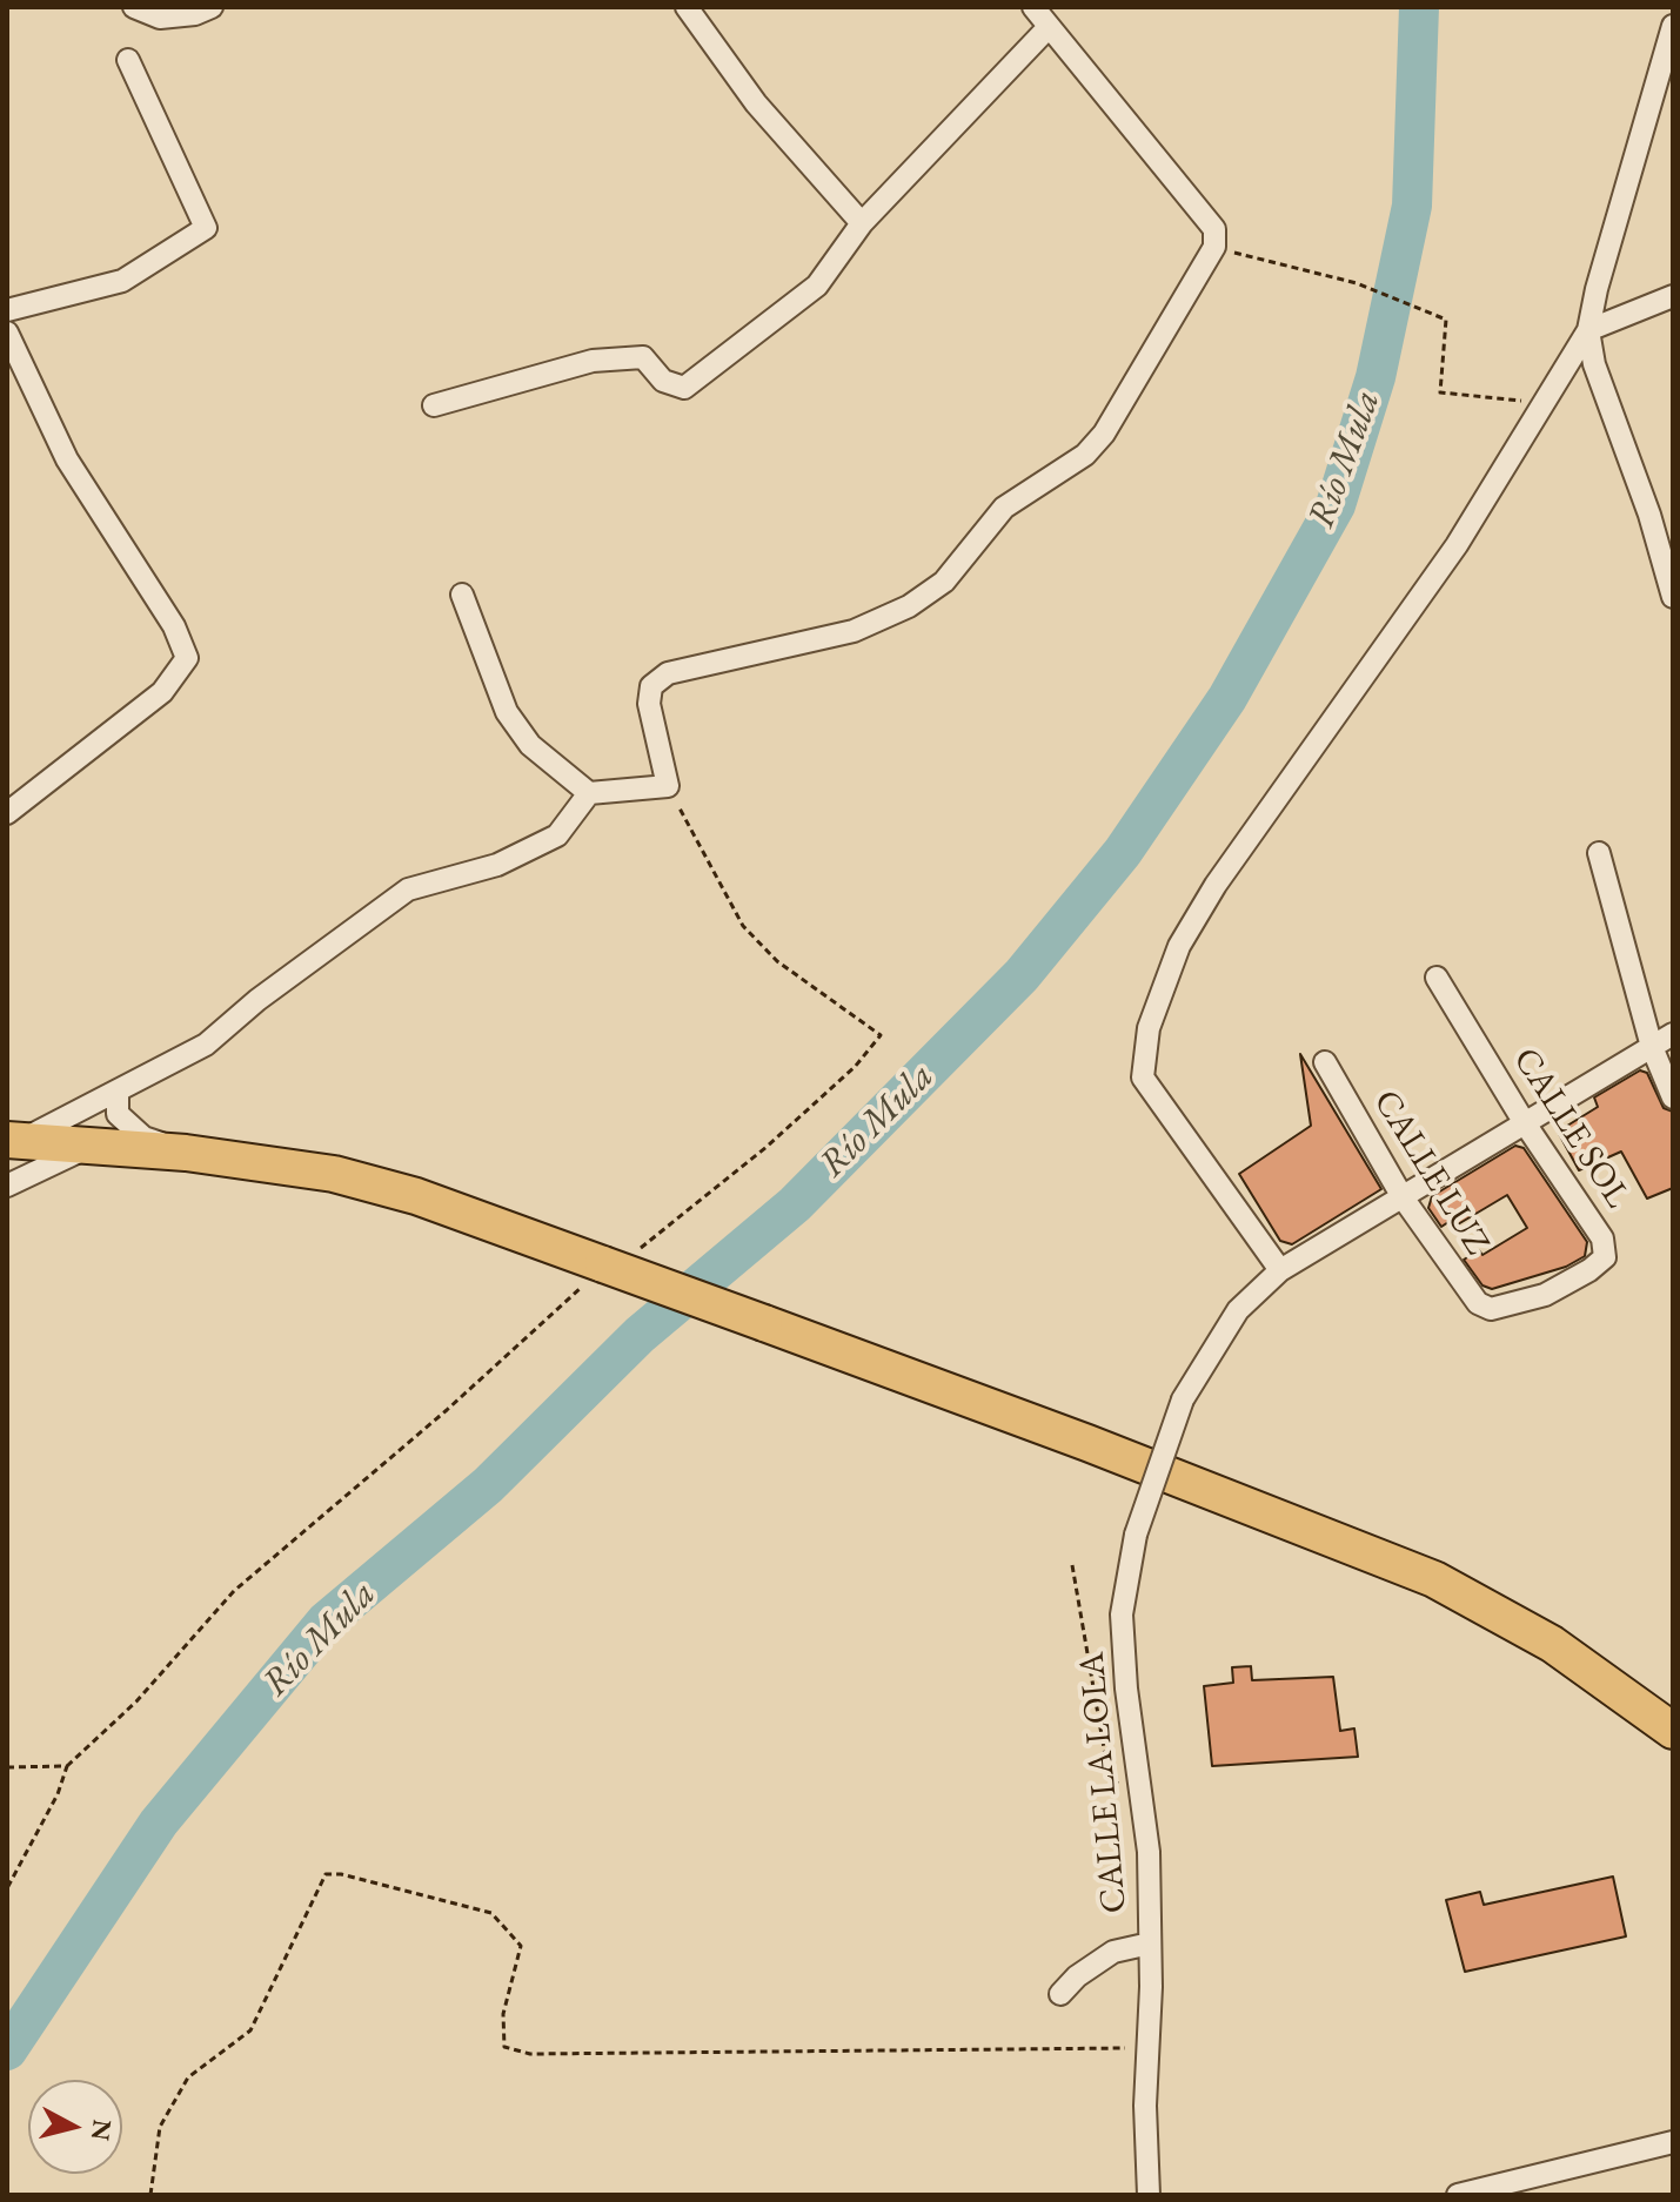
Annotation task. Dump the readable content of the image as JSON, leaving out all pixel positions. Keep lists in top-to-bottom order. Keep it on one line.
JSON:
{"streets":{"street":["CALLE SOL","CALLE LUZ","CALLE LA LOLA"]},"crossings":[["CALLE SOL","CALLE LUZ"],["CALLE SOL","CALLE LA LOLA"],["CALLE LUZ","CALLE LA LOLA"]],"water":["Río Mula"],"north":"right"}
